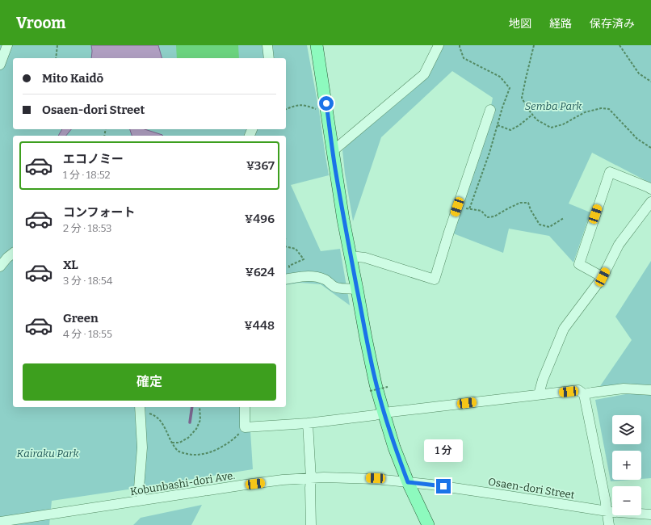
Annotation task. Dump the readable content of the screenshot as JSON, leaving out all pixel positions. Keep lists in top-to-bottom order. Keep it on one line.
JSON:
{"streets":{"street":["Kobunbashi-dori Ave.","Osaen-dori Street"]},"crossings":[["Kobunbashi-dori Ave.","Osaen-dori Street"]],"parks":["Semba Park","Kairaku Park"],"page":{"header":"Vroom","nav":["地図","経路","保存済み"],"banner":["Mito Kaidō","Osaen-dori Street"],"list":[{"name":"エコノミー","note":"1 分 · 18:52","value":"¥367"},{"name":"コンフォート","note":"2 分 · 18:53","value":"¥496"},{"name":"XL","note":"3 分 · 18:54","value":"¥624"},{"name":"Green","note":"4 分 · 18:55","value":"¥448"}],"buttons":"確定","map_buttons":["+","−"],"bubble":"1 分"}}
